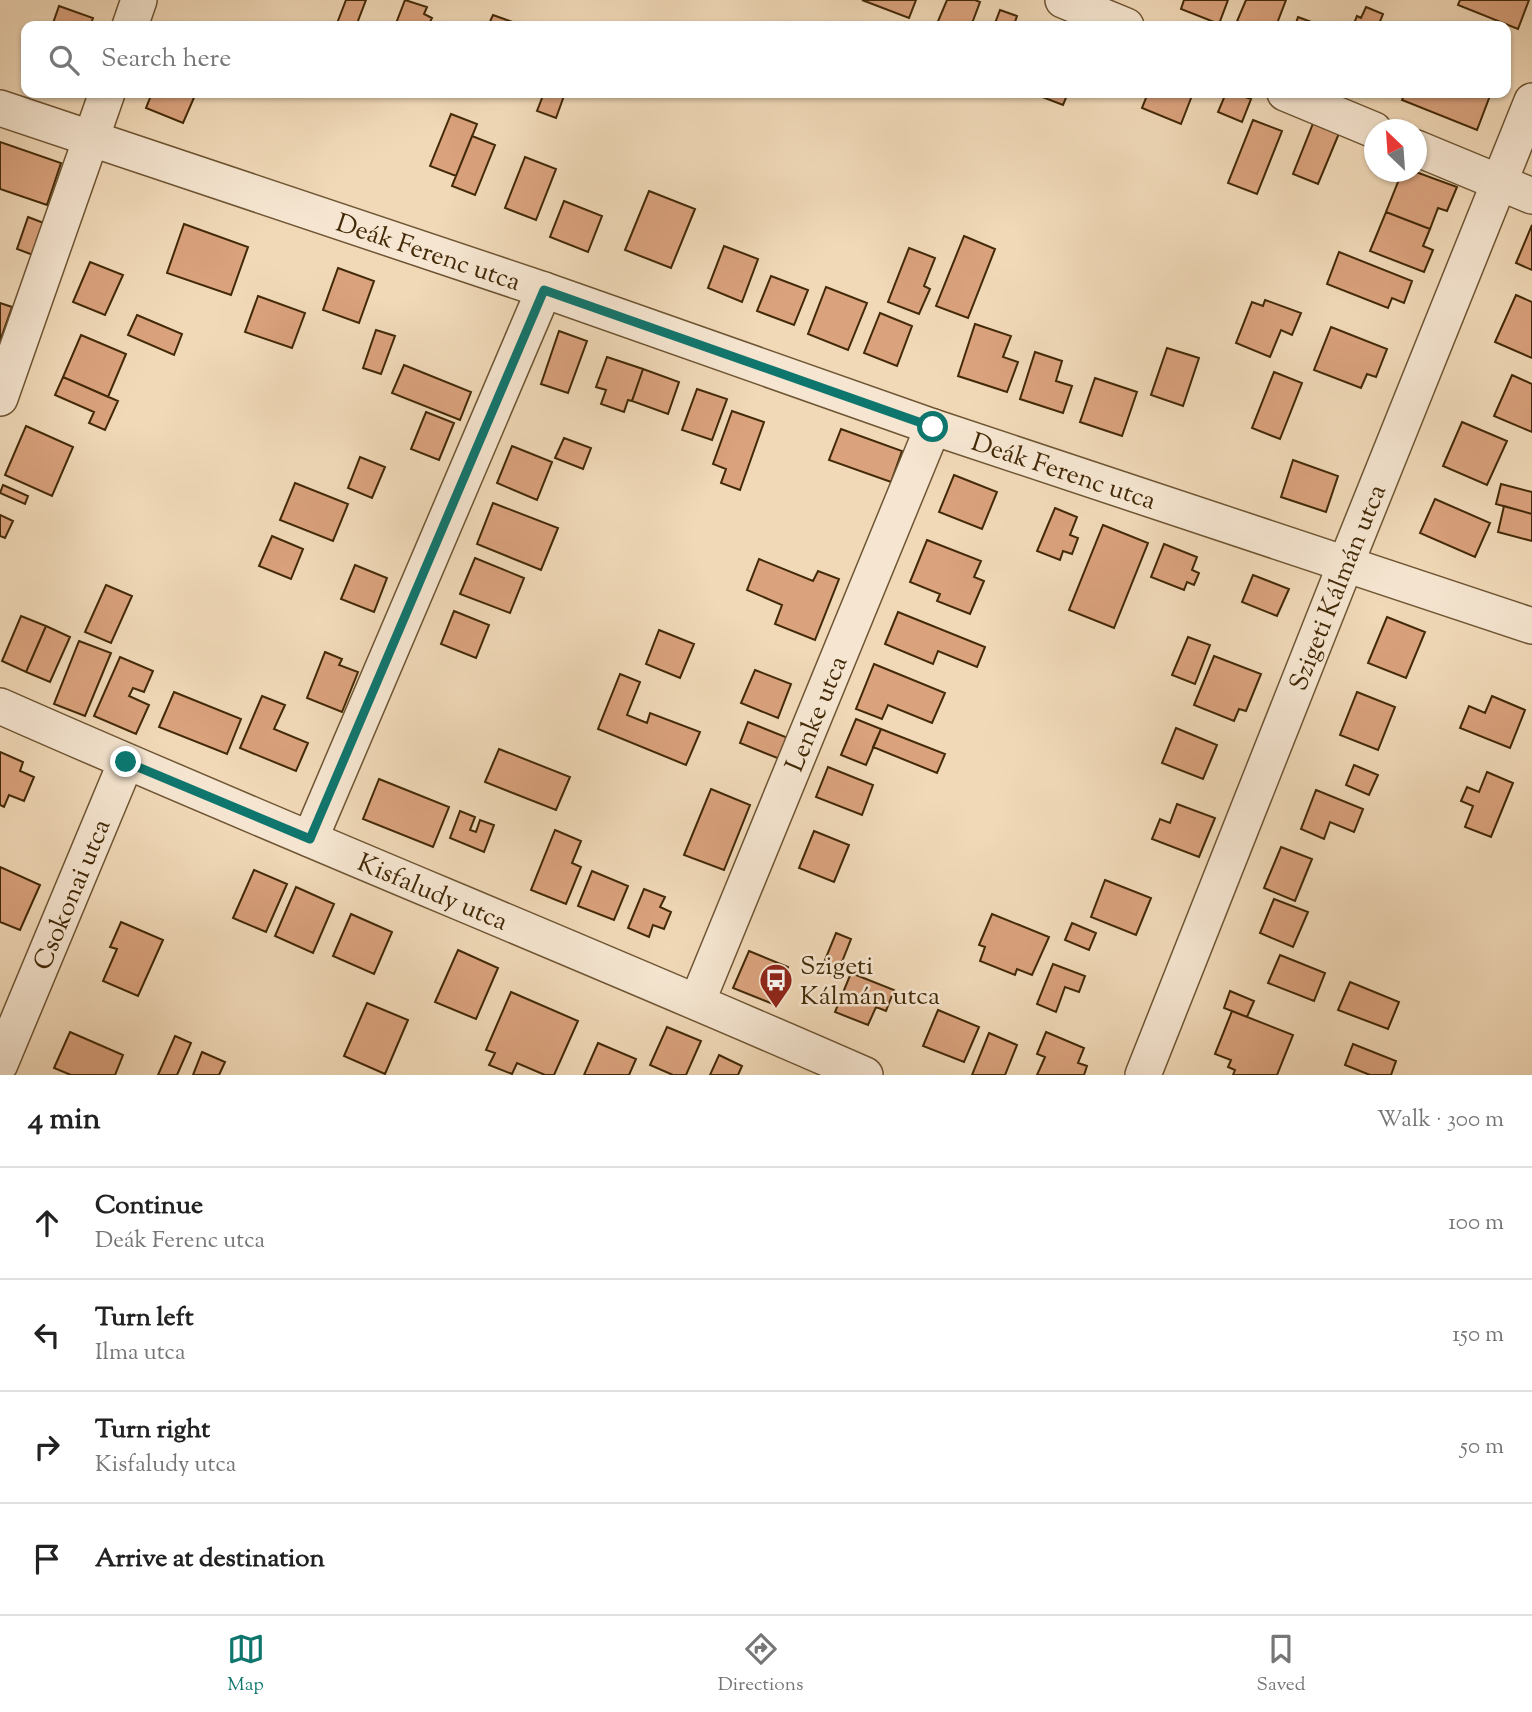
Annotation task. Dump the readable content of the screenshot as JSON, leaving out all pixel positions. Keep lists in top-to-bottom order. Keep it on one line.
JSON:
{"streets":{"street":["Deák Ferenc utca","Szigeti Kálmán utca","Lenke utca","Kisfaludy utca","Csokonai utca"]},"crossings":[["Deák Ferenc utca","Szigeti Kálmán utca"],["Deák Ferenc utca","Lenke utca"],["Lenke utca","Kisfaludy utca"],["Kisfaludy utca","Csokonai utca"]],"places":{"bus stop":["Szigeti Kálmán utca"]},"north":"top left","page":{"search":"Search here","heading":["4 min","Walk · 300 m"],"list":[["Continue","Deák Ferenc utca","100 m"],["Turn left","Ilma utca","150 m"],["Turn right","Kisfaludy utca","50 m"],"Arrive at destination"],"nav":["Map","Directions","Saved"]}}
